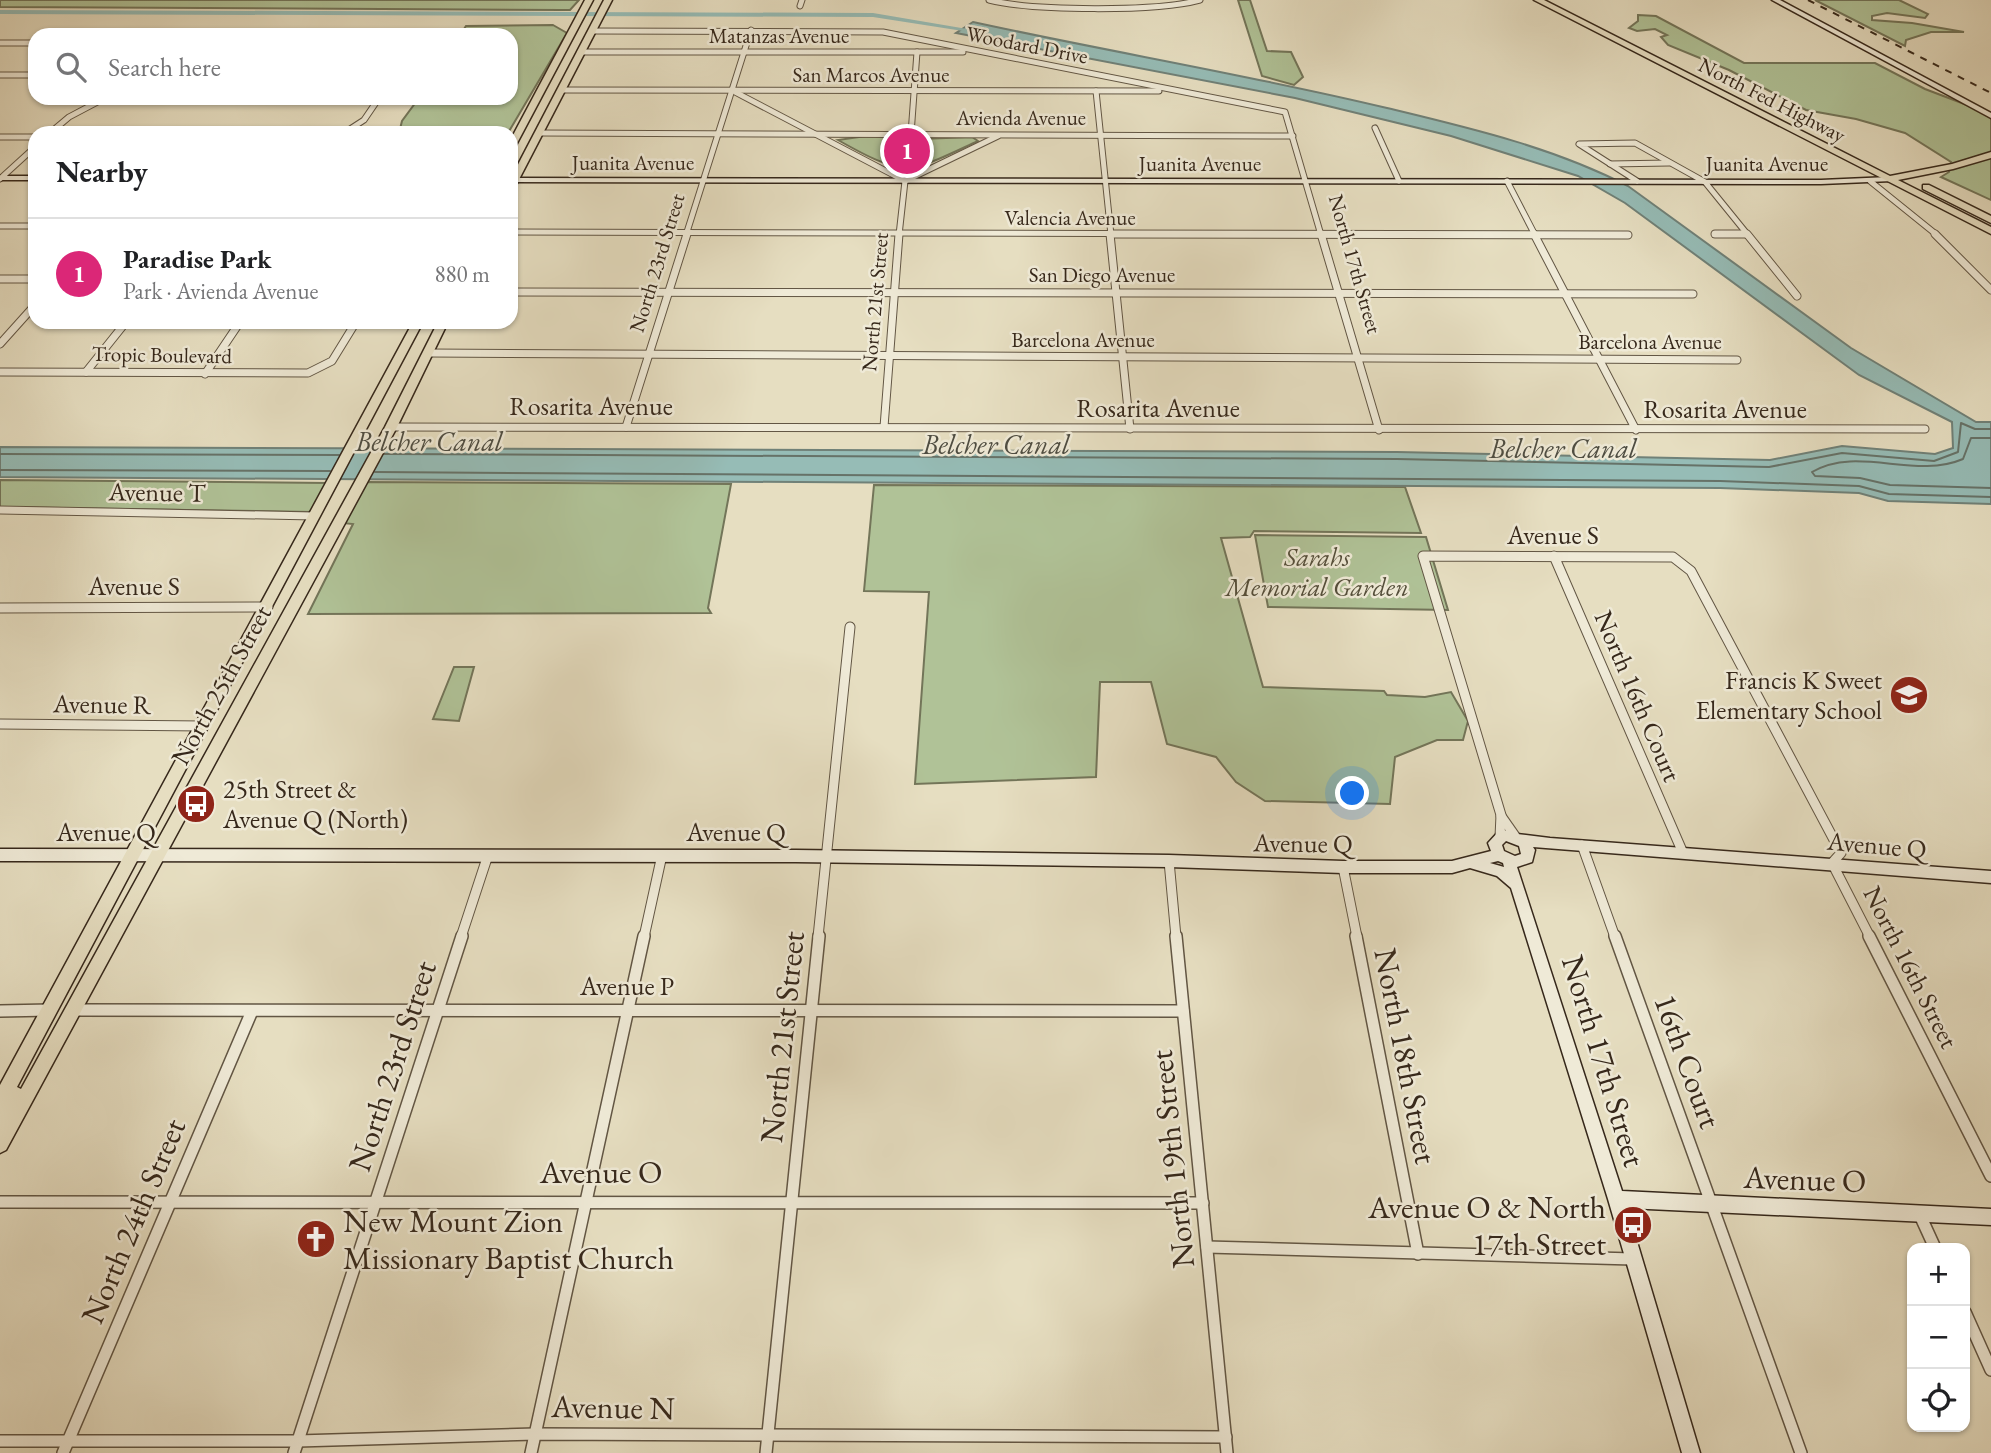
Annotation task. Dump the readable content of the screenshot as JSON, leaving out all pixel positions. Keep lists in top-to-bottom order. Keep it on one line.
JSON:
{"streets":{"main road":["North Fed Highway","North 25th Street"],"street":["Matanzas Avenue","Woodard Drive","San Marcos Avenue","Avienda Avenue","Juanita Avenue","Valencia Avenue","North 23rd Street","North 17th Street","San Diego Avenue","North 21st Street","Barcelona Avenue","Tropic Boulevard","Rosarita Avenue","Avenue T","Avenue S","North 16th Court","Avenue R","Avenue Q","North 16th Street","Avenue P","North 18th Street","16th Court","North 19th Street","Avenue O","North 24th Street","Avenue N"]},"crossings":[["Matanzas Avenue","Woodard Drive"],["Matanzas Avenue","North 23rd Street"],["Woodard Drive","San Marcos Avenue"],["Woodard Drive","North 23rd Street"],["Woodard Drive","North 17th Street"],["San Marcos Avenue","North 23rd Street"],["North Fed Highway","Juanita Avenue"],["Avienda Avenue","North 23rd Street"],["Avienda Avenue","North 17th Street"],["Juanita Avenue","North 23rd Street"],["Juanita Avenue","North 17th Street"],["Juanita Avenue","North 21st Street"],["Valencia Avenue","North 23rd Street"],["Valencia Avenue","North 17th Street"],["Valencia Avenue","North 21st Street"],["North 23rd Street","San Diego Avenue"],["North 23rd Street","Barcelona Avenue"],["North 23rd Street","Rosarita Avenue"],["North 23rd Street","Avenue Q"],["North 23rd Street","Avenue P"],["North 23rd Street","Avenue O"],["North 23rd Street","Avenue N"],["North 17th Street","San Diego Avenue"],["North 17th Street","Barcelona Avenue"],["North 17th Street","Rosarita Avenue"],["North 17th Street","Avenue S"],["North 17th Street","Avenue Q"],["North 17th Street","Avenue O"],["San Diego Avenue","North 21st Street"],["North 21st Street","Barcelona Avenue"],["North 21st Street","Rosarita Avenue"],["North 21st Street","Avenue Q"],["North 21st Street","Avenue P"],["North 21st Street","Avenue O"],["North 21st Street","Avenue N"],["Barcelona Avenue","North 25th Street"],["Rosarita Avenue","North 25th Street"],["Avenue T","North 25th Street"],["Avenue S","North 25th Street"],["Avenue S","North 16th Court"],["Avenue S","North 16th Street"],["North 25th Street","Avenue R"],["North 25th Street","Avenue Q"],["North 25th Street","Avenue P"],["North 16th Court","Avenue Q"],["Avenue Q","North 16th Street"],["Avenue Q","North 18th Street"],["Avenue Q","16th Court"],["Avenue Q","North 19th Street"],["Avenue P","North 19th Street"],["Avenue P","North 24th Street"],["16th Court","Avenue O"],["North 19th Street","Avenue O"],["North 19th Street","Avenue N"],["Avenue O","North 24th Street"],["North 24th Street","Avenue N"]],"water":["Belcher Canal"],"parks":["Sarahs Memorial Garden"],"places":{"school or university":["Francis K Sweet Elementary School"],"bus stop":["25th Street & Avenue Q (North)","Avenue O & North 17th Street"],"church":["New Mount Zion Missionary Baptist Church"]},"page":{"search":"Search here","pins":"1","heading":"Nearby","list":[{"mark":"1","name":"Paradise Park","note":"Park · Avienda Avenue","value":"880 m"}],"map_buttons":["+","−"]}}
